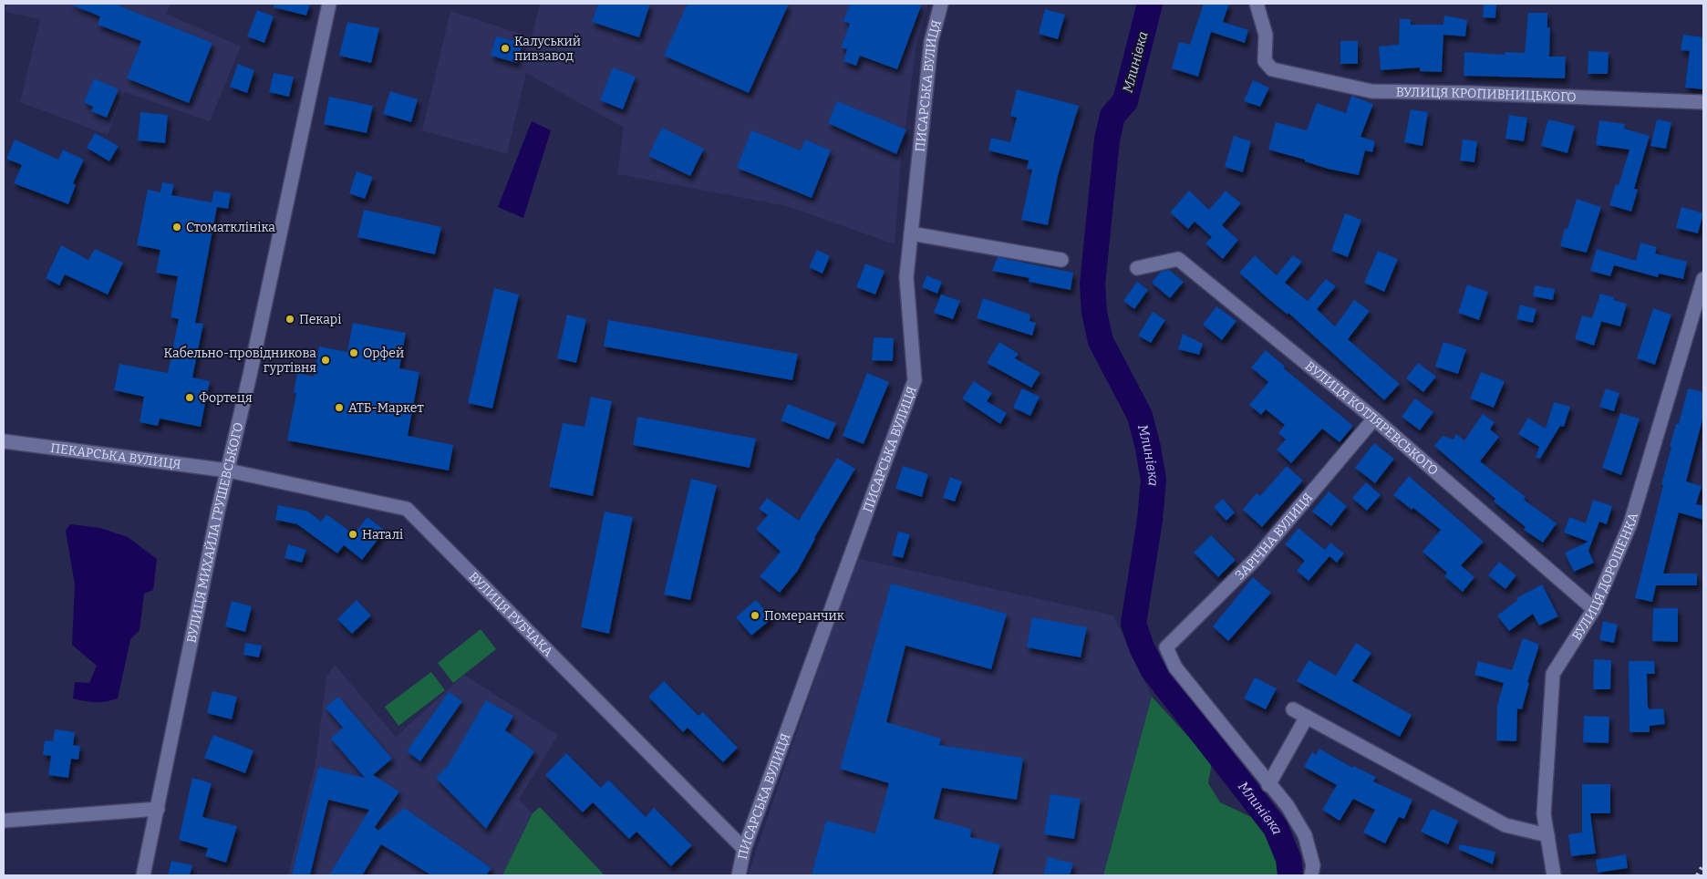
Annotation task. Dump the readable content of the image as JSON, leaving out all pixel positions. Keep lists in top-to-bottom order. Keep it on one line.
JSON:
{"streets":{"street":["ПИСАРСЬКА ВУЛИЦЯ","ВУЛИЦЯ КРОПИВНИЦЬКОГО","ВУЛИЦЯ КОТЛЯРЕВСЬКОГО","ПЕКАРСЬКА ВУЛИЦЯ","ВУЛИЦЯ МИХАЙЛА ГРУШЕВСЬКОГО","ЗАРІЧНА ВУЛИЦЯ","ВУЛИЦЯ ДОРОШЕНКА","ВУЛИЦЯ РУБЧАКА"]},"crossings":[["ПИСАРСЬКА ВУЛИЦЯ","ВУЛИЦЯ РУБЧАКА"],["ВУЛИЦЯ КОТЛЯРЕВСЬКОГО","ЗАРІЧНА ВУЛИЦЯ"],["ВУЛИЦЯ КОТЛЯРЕВСЬКОГО","ВУЛИЦЯ ДОРОШЕНКА"],["ПЕКАРСЬКА ВУЛИЦЯ","ВУЛИЦЯ МИХАЙЛА ГРУШЕВСЬКОГО"],["ПЕКАРСЬКА ВУЛИЦЯ","ВУЛИЦЯ РУБЧАКА"],["ВУЛИЦЯ МИХАЙЛА ГРУШЕВСЬКОГО","ВУЛИЦЯ РУБЧАКА"]],"water":["Млинівка"],"places":["Калуський пивзавод","Стоматклініка","Пекарі","Орфей","Кабельно-провідникова гуртівня","Фортеця","АТБ-Маркет","Наталі","Померанчик"]}
